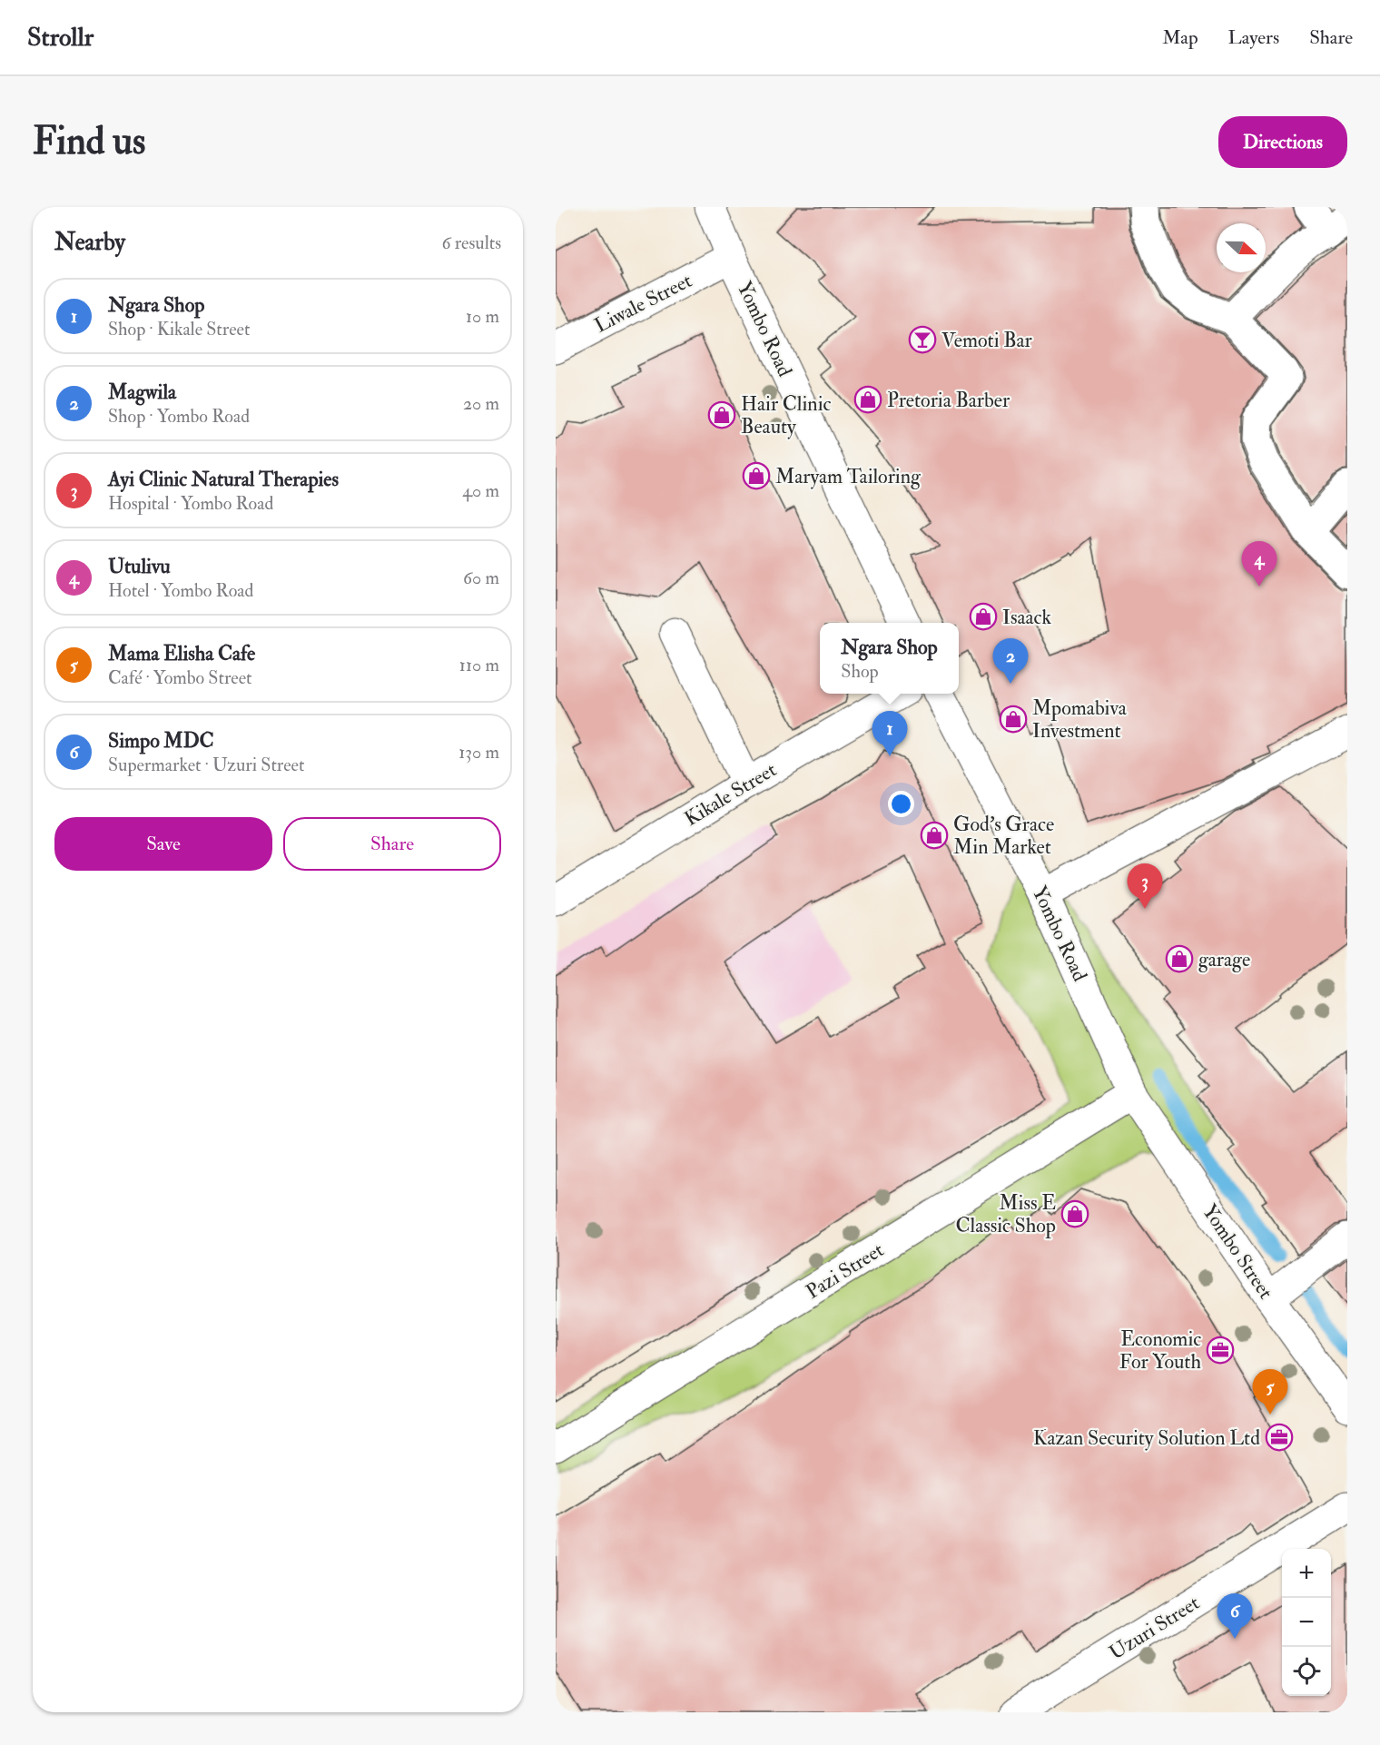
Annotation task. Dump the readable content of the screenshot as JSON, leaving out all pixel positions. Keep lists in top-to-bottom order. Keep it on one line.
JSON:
{"streets":{"street":["Liwale Street","Yombo Road","Kikale Street","Yombo Street","Pazi Street","Uzuri Street"]},"crossings":[["Liwale Street","Yombo Road"],["Yombo Road","Yombo Street"],["Yombo Road","Pazi Street"],["Yombo Street","Pazi Street"]],"places":{"bar":["Vemoti Bar"],"shop":["Pretoria Barber","Hair Clinic Beauty","Maryam Tailoring","Isaack","Mpomabiva Investment","God's Grace Min Market","garage","Miss E Classic Shop"],"office":["Economic For Youth","Kazan Security Solution Ltd"]},"north":"right","page":{"header":"Strollr","nav":["Map","Layers","Share"],"buttons":["Directions",["Save","Share"]],"title":"Find us","heading":["Nearby","6 results"],"list":[{"mark":"1","name":"Ngara Shop","note":"Shop · Kikale Street","value":"10 m"},{"mark":"2","name":"Magwila","note":"Shop · Yombo Road","value":"20 m"},{"mark":"3","name":"Ayi Clinic Natural Therapies","note":"Hospital · Yombo Road","value":"40 m"},{"mark":"4","name":"Utulivu","note":"Hotel · Yombo Road","value":"60 m"},{"mark":"5","name":"Mama Elisha Cafe","note":"Café · Yombo Street","value":"110 m"},{"mark":"6","name":"Simpo MDC","note":"Supermarket · Uzuri Street","value":"130 m"}],"pins":["4","2","1","3","5","6"],"popup":["Ngara Shop","Shop"],"map_buttons":["+","−"]}}
